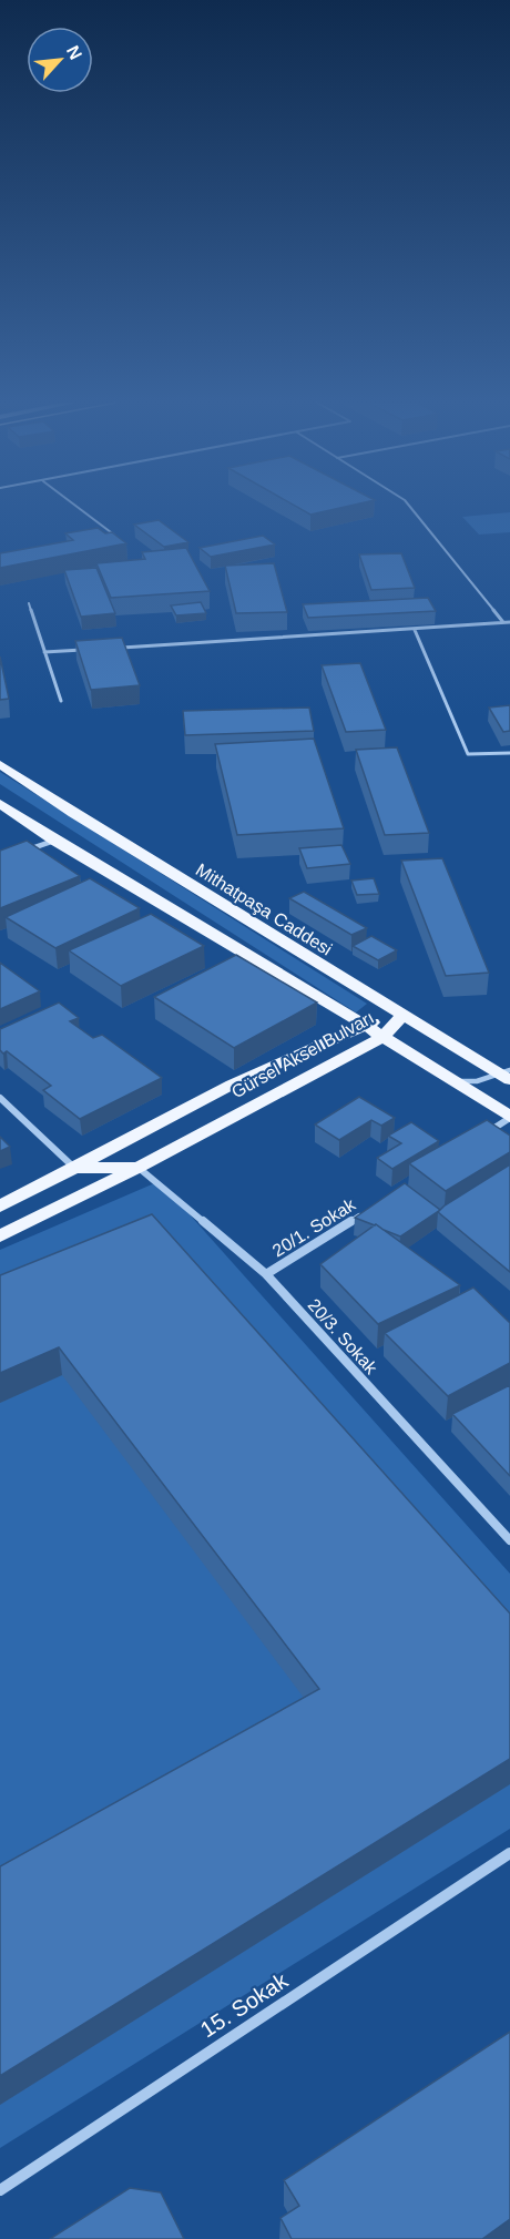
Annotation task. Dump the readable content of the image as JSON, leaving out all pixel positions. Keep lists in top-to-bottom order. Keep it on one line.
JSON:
{"streets":{"main road":["Mithatpaşa Caddesi","Gürsel Aksel Bulvarı"],"street":["20/1. Sokak","20/3. Sokak","15. Sokak"]},"crossings":[["Mithatpaşa Caddesi","Gürsel Aksel Bulvarı"],["Gürsel Aksel Bulvarı","20/3. Sokak"],["20/1. Sokak","20/3. Sokak"]],"north":"top right"}
